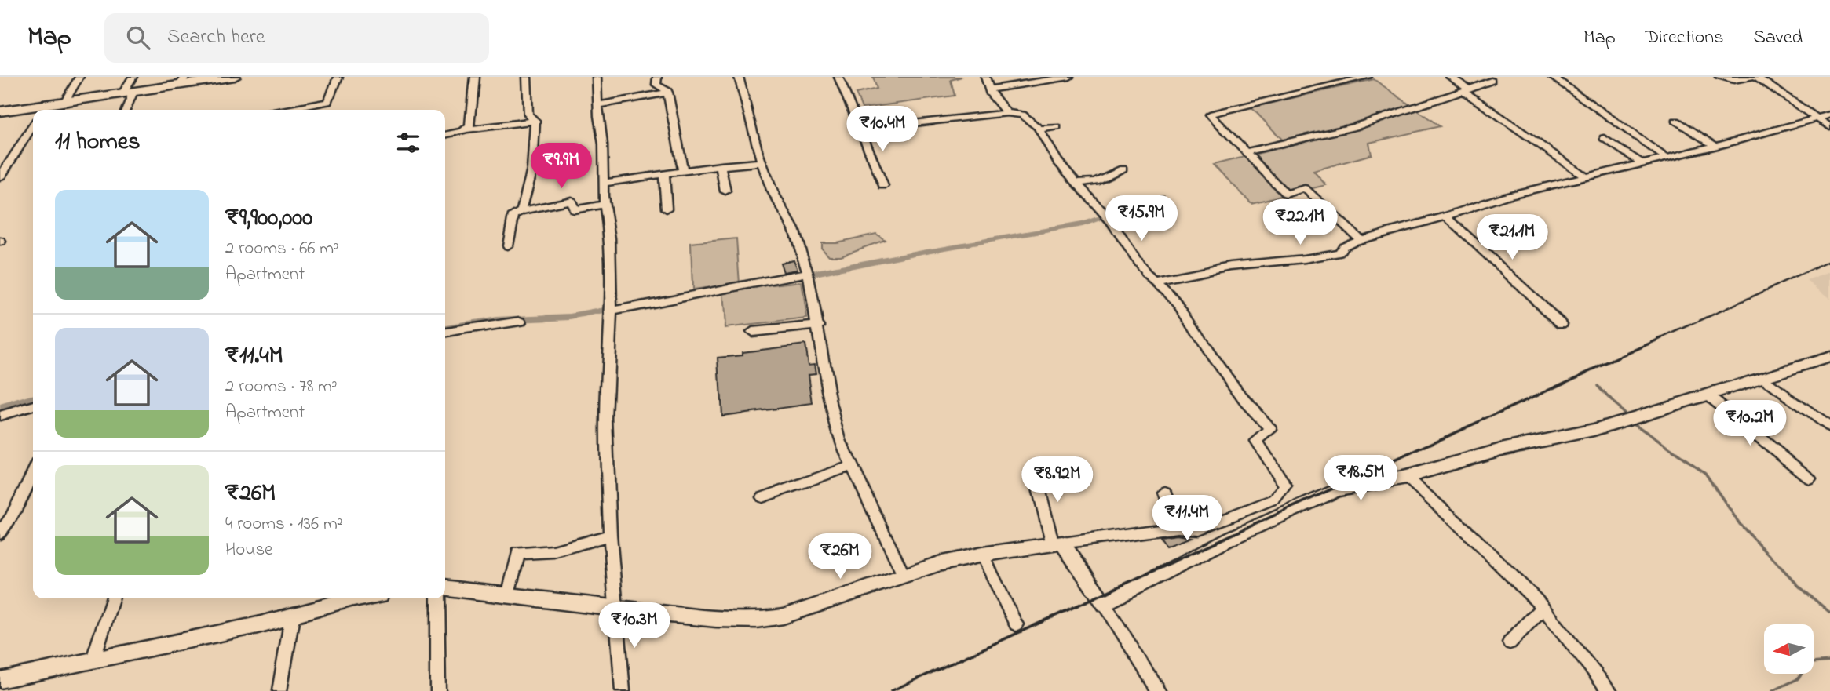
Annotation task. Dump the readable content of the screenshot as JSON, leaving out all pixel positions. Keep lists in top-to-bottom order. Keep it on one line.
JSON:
{"north":"left","page":{"header":"Map","search":"Search here","nav":["Map","Directions","Saved"],"price":["₹10.4M","₹9.9M","₹15.9M","₹22.1M","₹21.1M","₹10.2M","₹18.5M","₹8.92M","₹11.4M","₹26M","₹10.3M"],"heading":"11 homes","list":[{"name":"₹9,900,000","note":"2 rooms · 66 m² · Apartment"},{"name":"₹11.4M","note":"2 rooms · 78 m² · Apartment"},{"name":"₹26M","note":"4 rooms · 136 m² · House"}]}}
